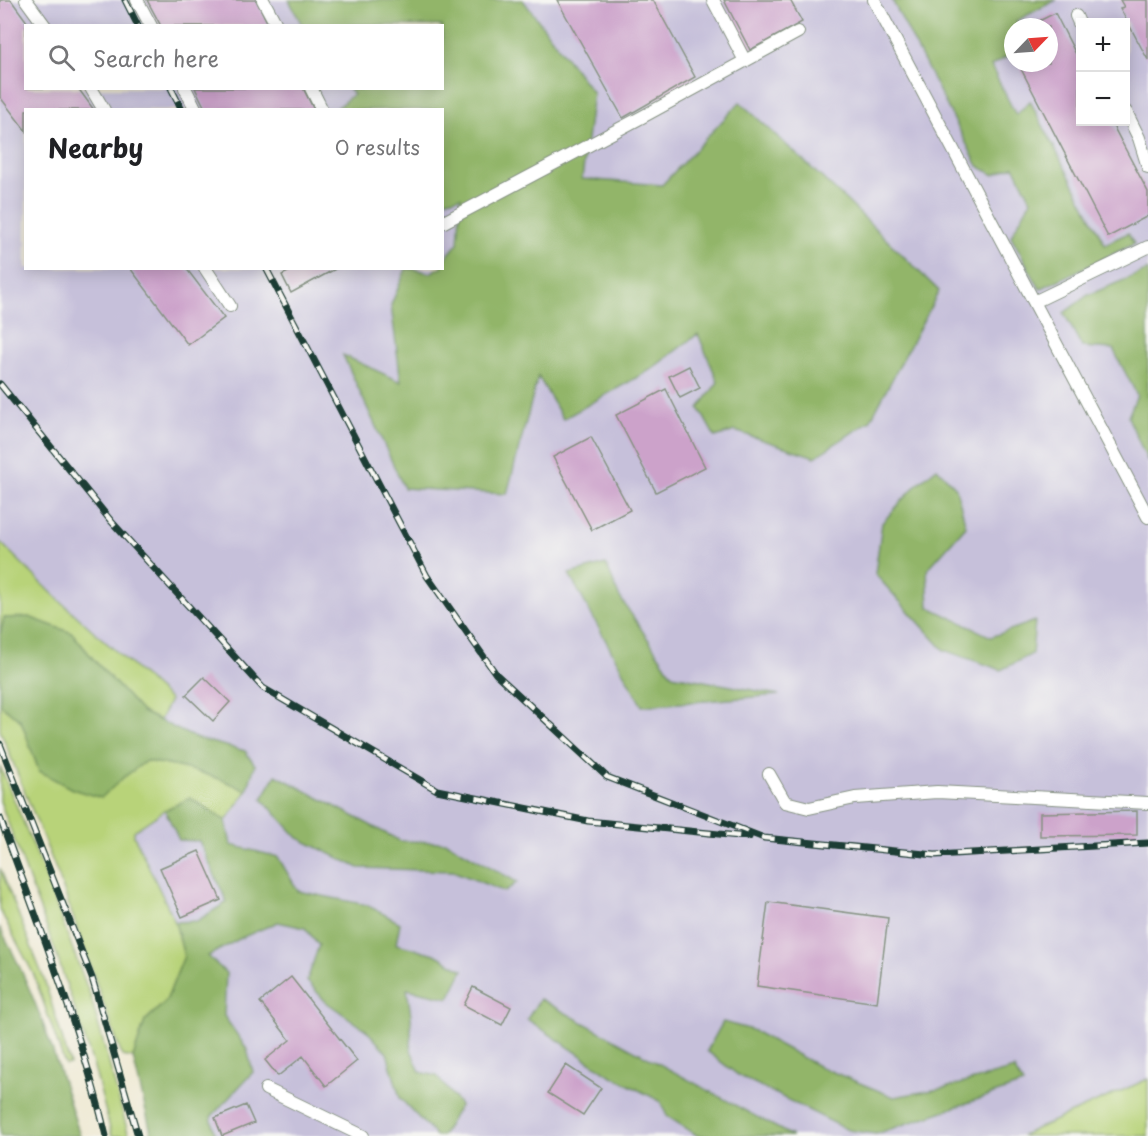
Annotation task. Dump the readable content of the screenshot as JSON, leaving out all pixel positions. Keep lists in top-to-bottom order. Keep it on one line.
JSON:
{"north":"top right","page":{"map_buttons":["+","−"],"search":"Search here","heading":["Nearby","0 results"]}}
